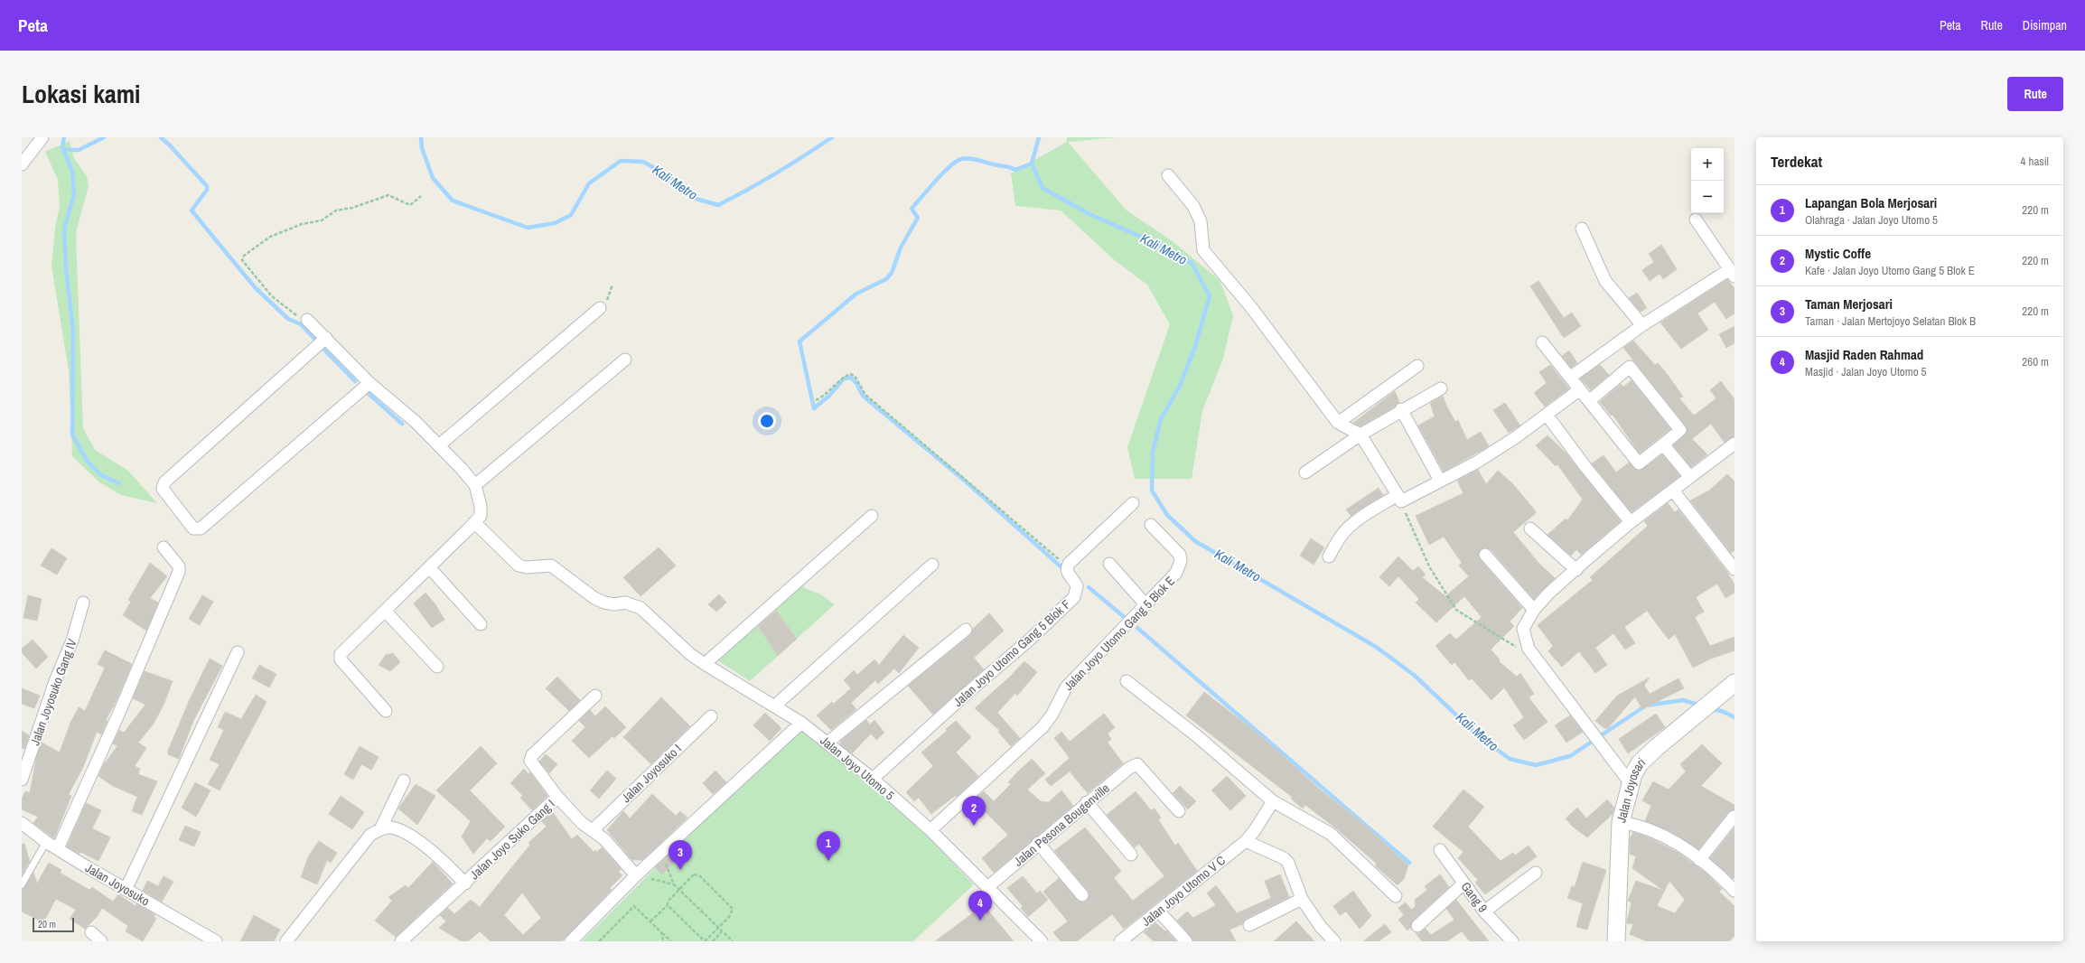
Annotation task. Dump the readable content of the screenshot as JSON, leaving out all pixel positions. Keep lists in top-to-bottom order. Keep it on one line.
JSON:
{"streets":{"main road":["Jalan Joyosari"],"street":["Jalan Joyo Utomo Gang 5 Blok E","Jalan Joyo Utomo Gang 5 Blok F","Jalan Joyosuko Gang IV","Jalan Joyo Utomo 5","Jalan Joyosuko I","Jalan Pesona Bougenville","Jalan Joyo Suko Gang I","Jalan Joyosuko","Jalan Joyo Utomo V C","Gang 9"]},"crossings":[["Jalan Joyo Utomo Gang 5 Blok E","Jalan Joyo Utomo 5"],["Jalan Joyo Utomo Gang 5 Blok F","Jalan Joyo Utomo 5"],["Jalan Joyo Utomo 5","Jalan Pesona Bougenville"],["Jalan Joyosuko I","Jalan Joyo Suko Gang I"]],"water":["Kali Metro"],"scale_bar":"20 m","page":{"header":"Peta","nav":["Peta","Rute","Disimpan"],"title":"Lokasi kami","buttons":"Rute","heading":["Terdekat","4 hasil"],"map_buttons":["+","−"],"list":[{"mark":"1","name":"Lapangan Bola Merjosari","note":"Olahraga · Jalan Joyo Utomo 5","value":"220 m"},{"mark":"2","name":"Mystic Coffe","note":"Kafe · Jalan Joyo Utomo Gang 5 Blok E","value":"220 m"},{"mark":"3","name":"Taman Merjosari","note":"Taman · Jalan Mertojoyo Selatan Blok B","value":"220 m"},{"mark":"4","name":"Masjid Raden Rahmad","note":"Masjid · Jalan Joyo Utomo 5","value":"260 m"}],"pins":["2","1","3","4"],"scale":"20 m"}}
